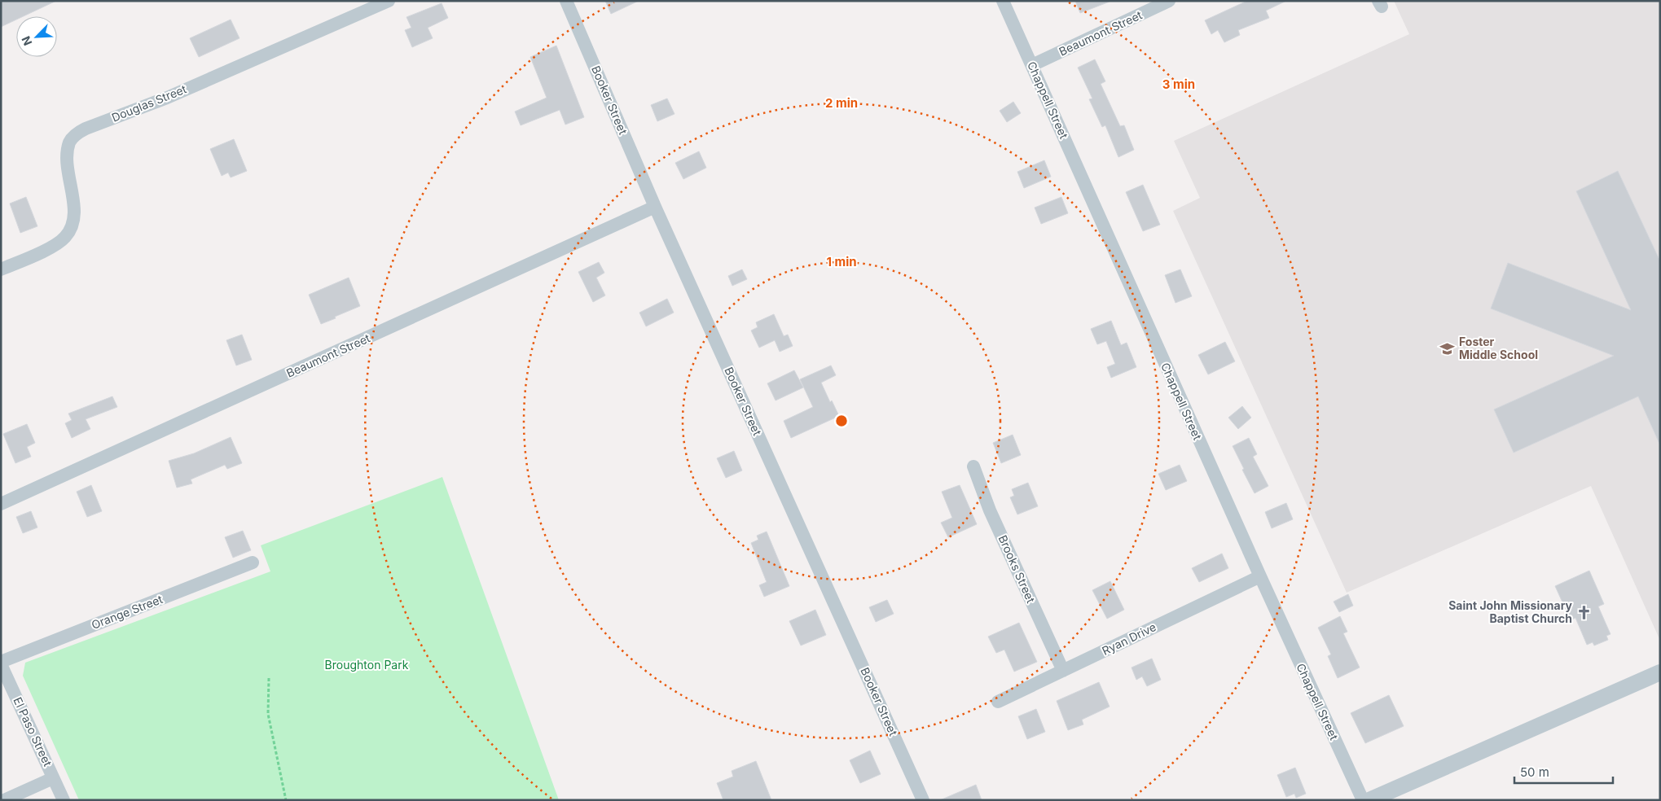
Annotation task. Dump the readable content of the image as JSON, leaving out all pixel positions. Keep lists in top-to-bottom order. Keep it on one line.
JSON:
{"streets":{"street":["Beaumont Street","Booker Street","Chappell Street","Douglas Street","Brooks Street","Orange Street","Ryan Drive","El Paso Street"]},"crossings":[["Beaumont Street","Booker Street"],["Beaumont Street","Chappell Street"],["Chappell Street","Ryan Drive"],["Brooks Street","Ryan Drive"],["Orange Street","El Paso Street"]],"parks":["Broughton Park"],"places":{"school or university":["Foster Middle School"],"church":["Saint John Missionary Baptist Church"]},"scale_bar":"50 m","north":"bottom left","rings":["3 min","2 min","1 min"]}
